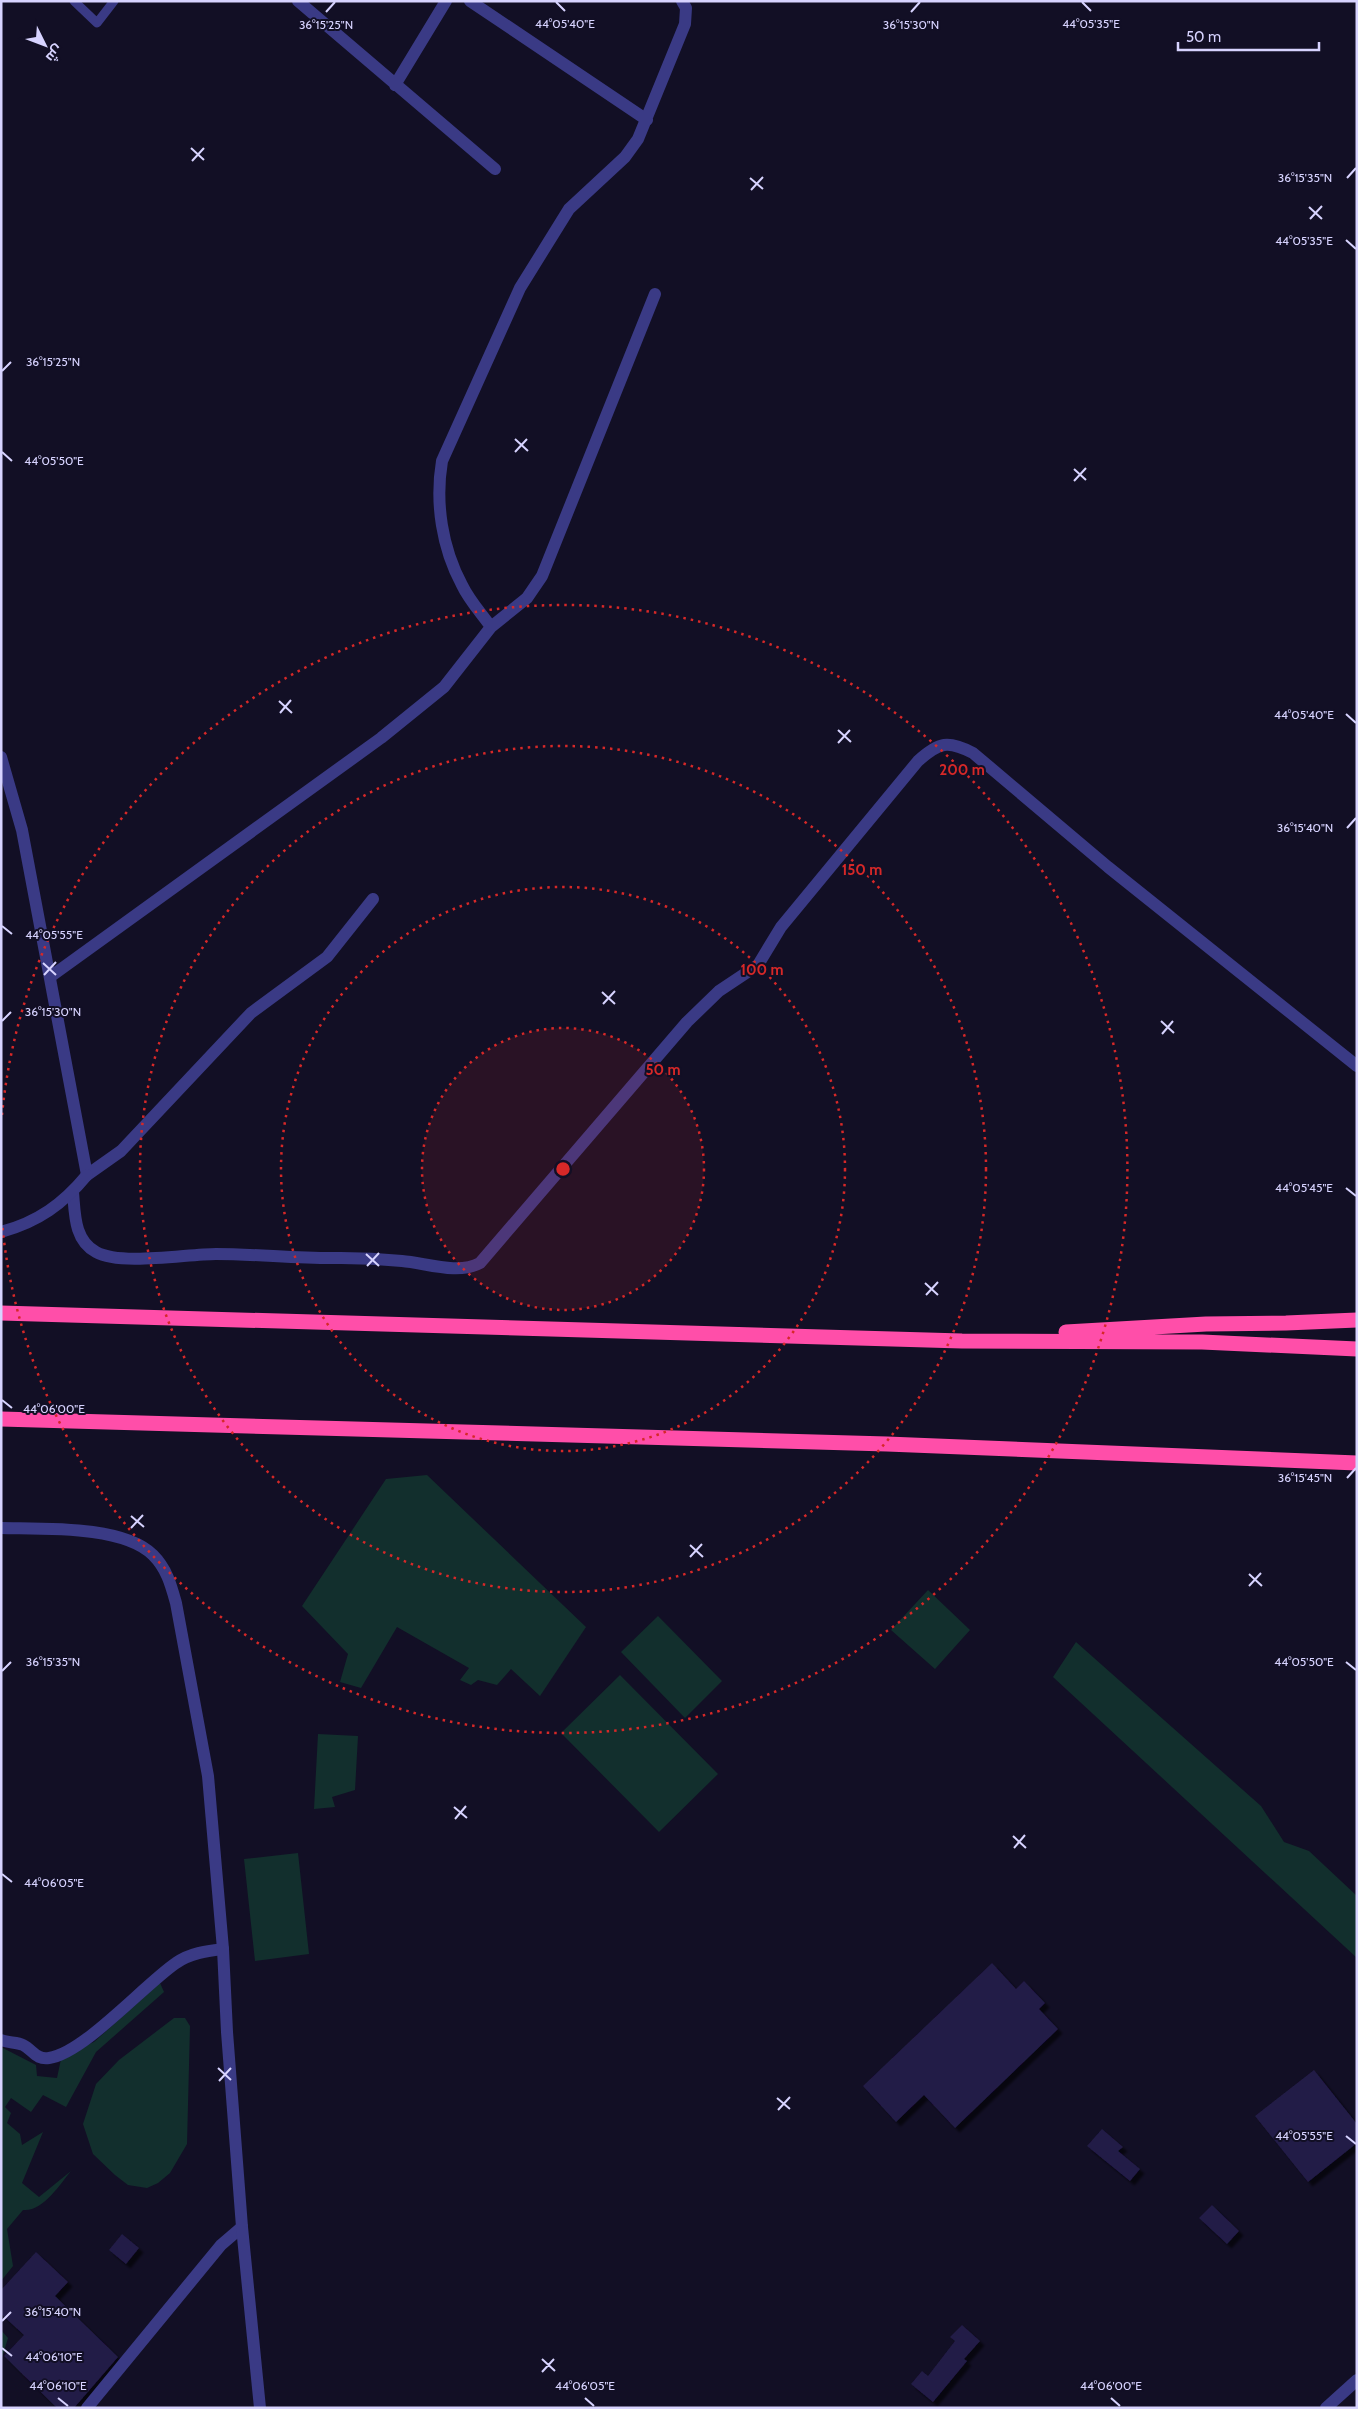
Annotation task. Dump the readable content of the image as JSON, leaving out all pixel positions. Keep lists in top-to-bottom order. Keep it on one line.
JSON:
{"scale_bar":"50 m","north":"bottom right","coordinates":["44°05'40\"E","44°05'35\"E","36°15'25\"N","36°15'30\"N","36°15'35\"N","44°05'50\"E","36°15'40\"N","44°05'55\"E","44°05'45\"E","44°06'00\"E","36°15'45\"N","44°06'05\"E","44°06'10\"E"],"rings":["200 m","150 m","100 m","50 m"]}
